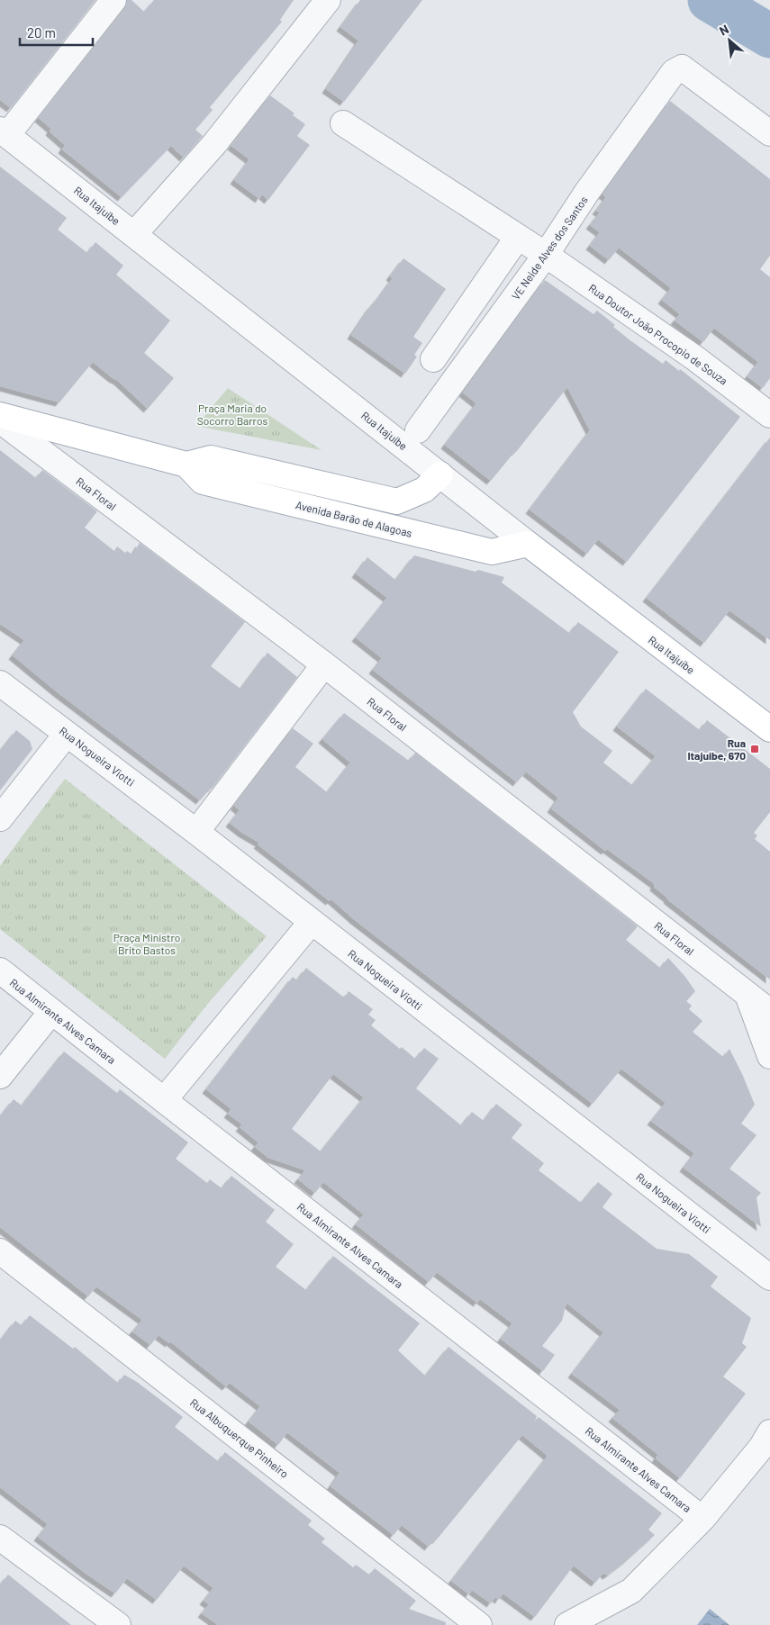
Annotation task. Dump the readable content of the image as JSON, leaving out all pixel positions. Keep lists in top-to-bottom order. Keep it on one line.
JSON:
{"streets":{"main road":["Rua Itajuíbe","Avenida Barão de Alagoas"],"street":["VE Neide Alves dos Santos","Rua Doutor João Procopio de Souza","Rua Floral","Rua Nogueira Viotti","Rua Almirante Alves Camara","Rua Albuquerque Pinheiro"]},"crossings":[["Rua Itajuíbe","Avenida Barão de Alagoas"],["VE Neide Alves dos Santos","Rua Doutor João Procopio de Souza"]],"parks":["Praça Maria do Socorro Barros","Praça Ministro Brito Bastos"],"places":{"transit":["Rua Itajuibe, 670"]},"scale_bar":"20 m","north":"top left"}
